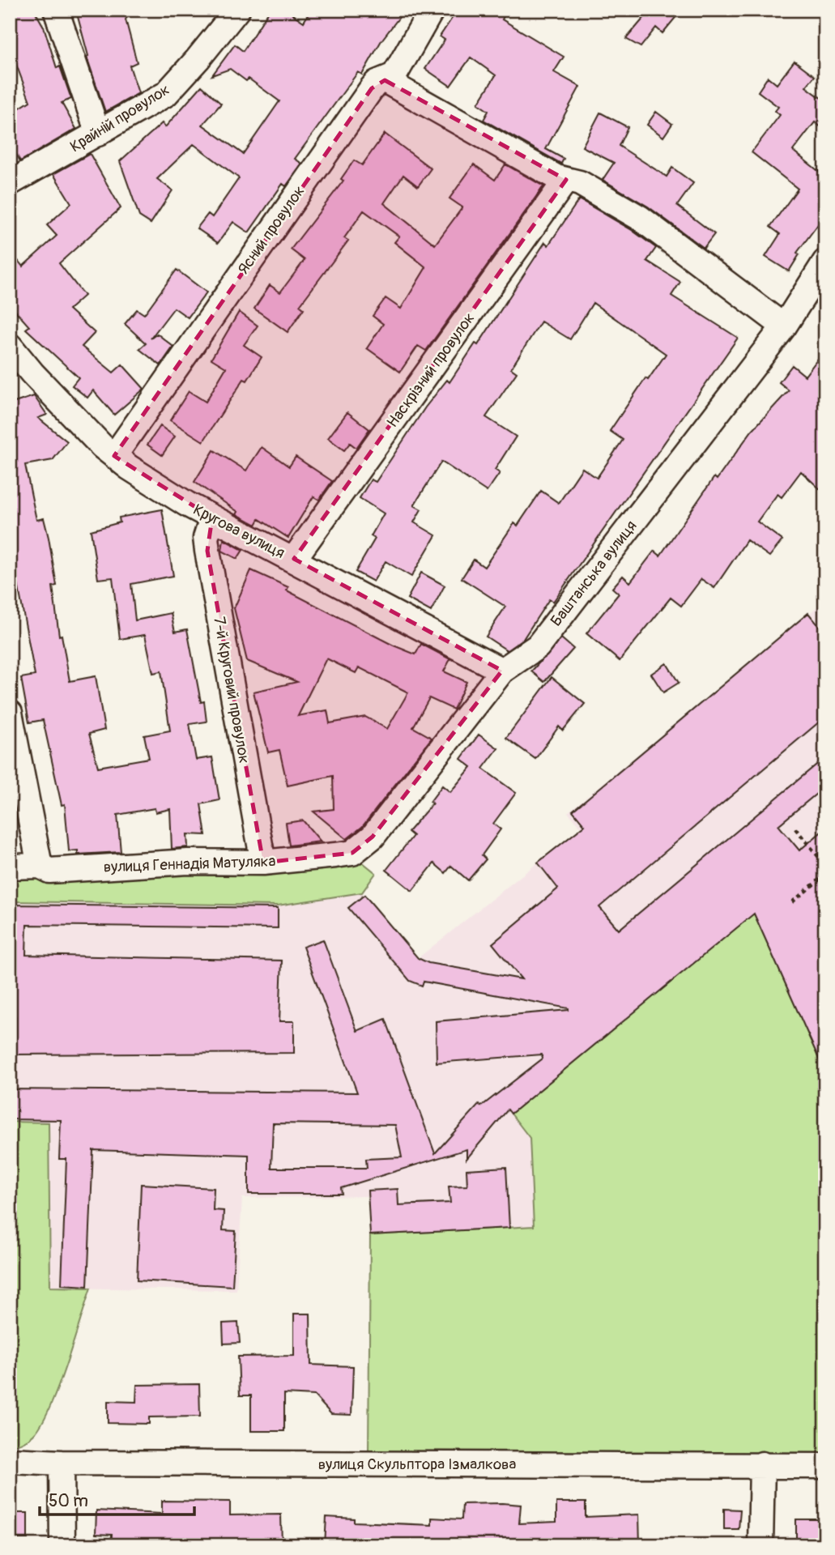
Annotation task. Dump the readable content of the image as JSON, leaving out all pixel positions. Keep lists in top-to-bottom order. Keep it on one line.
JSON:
{"streets":{"street":["Крайній провулок","Ясний провулок","Наскрізний провулок","Кругова вулиця","Баштанська вулиця","7-й Круговий провулок","вулиця Геннадія Матуляка","вулиця Скульптора Ізмалкова"]},"crossings":[["Ясний провулок","Кругова вулиця"],["Наскрізний провулок","Кругова вулиця"],["Кругова вулиця","Баштанська вулиця"],["Кругова вулиця","7-й Круговий провулок"],["Баштанська вулиця","вулиця Геннадія Матуляка"],["7-й Круговий провулок","вулиця Геннадія Матуляка"]],"scale_bar":"50 m"}
